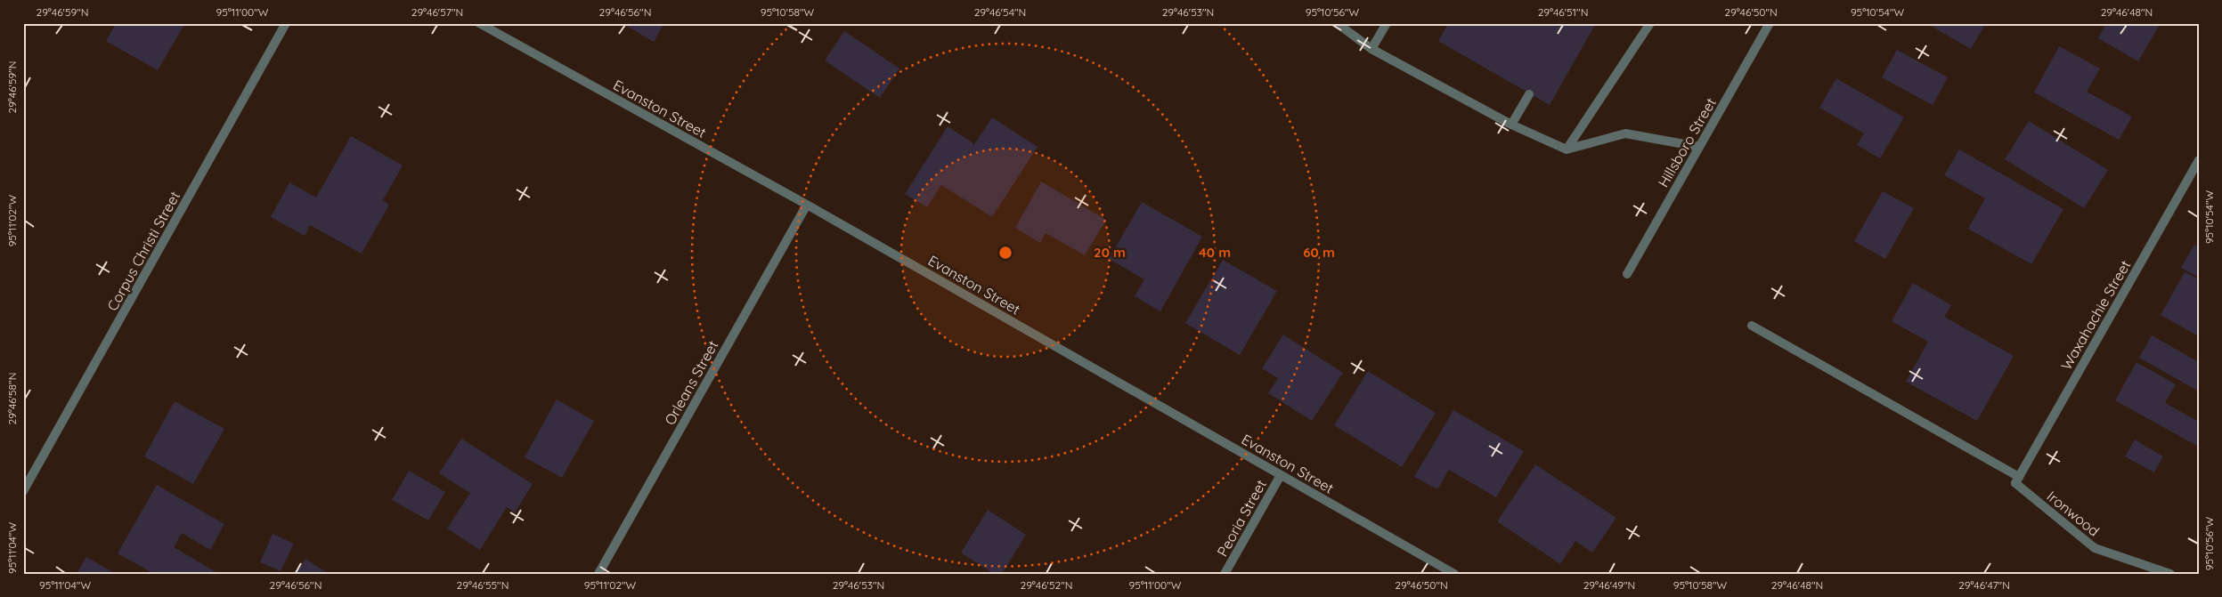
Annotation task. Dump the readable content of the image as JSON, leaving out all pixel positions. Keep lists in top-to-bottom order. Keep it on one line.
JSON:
{"streets":{"street":["Evanston Street","Hillsboro Street","Corpus Christi Street","Waxahachie Street","Orleans Street","Ironwood","Peoria Street"]},"crossings":[["Evanston Street","Orleans Street"],["Evanston Street","Peoria Street"],["Waxahachie Street","Ironwood"]],"coordinates":["29°46'59\"N","95°11'00\"W","29°46'57\"N","29°46'56\"N","95°10'58\"W","29°46'54\"N","29°46'53\"N","95°10'56\"W","29°46'51\"N","29°46'50\"N","95°10'54\"W","29°46'48\"N","95°11'02\"W","29°46'58\"N","95°11'04\"W","29°46'55\"N","29°46'52\"N","29°46'49\"N","29°46'47\"N"],"rings":["20 m","40 m","60 m"]}
